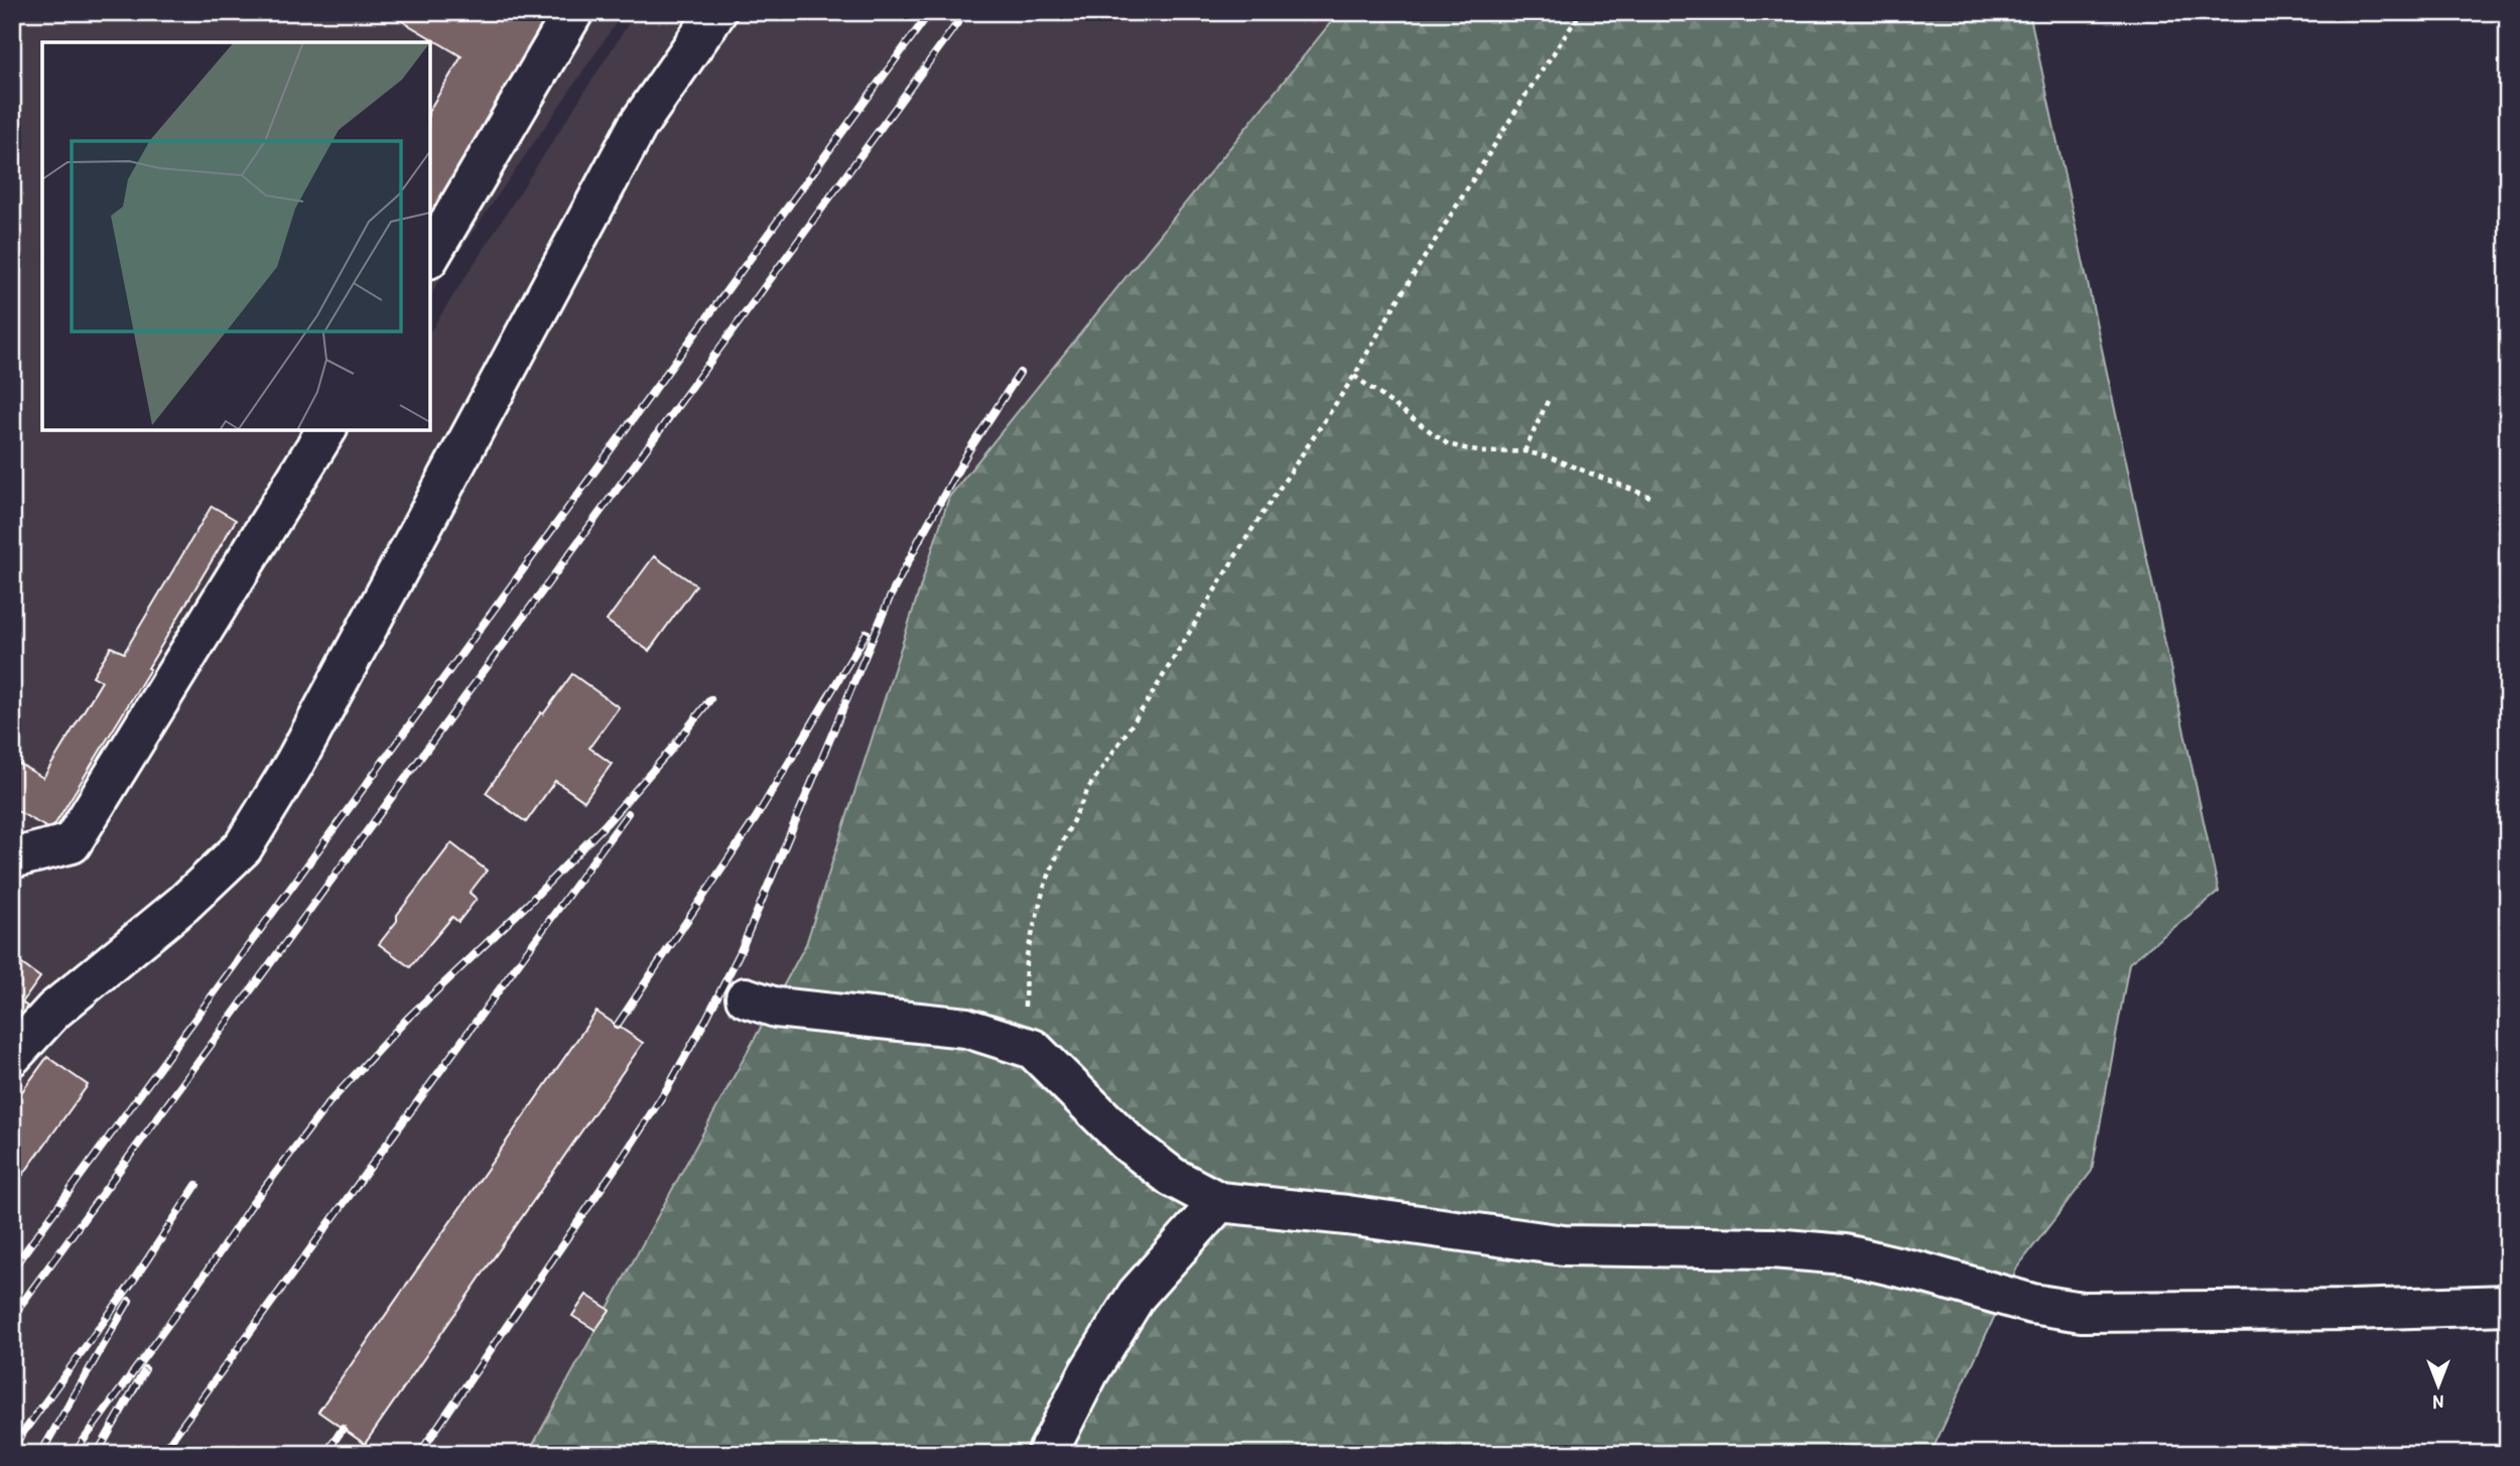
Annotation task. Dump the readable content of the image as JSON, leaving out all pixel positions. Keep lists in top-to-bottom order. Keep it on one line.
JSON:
{"north":"bottom"}
